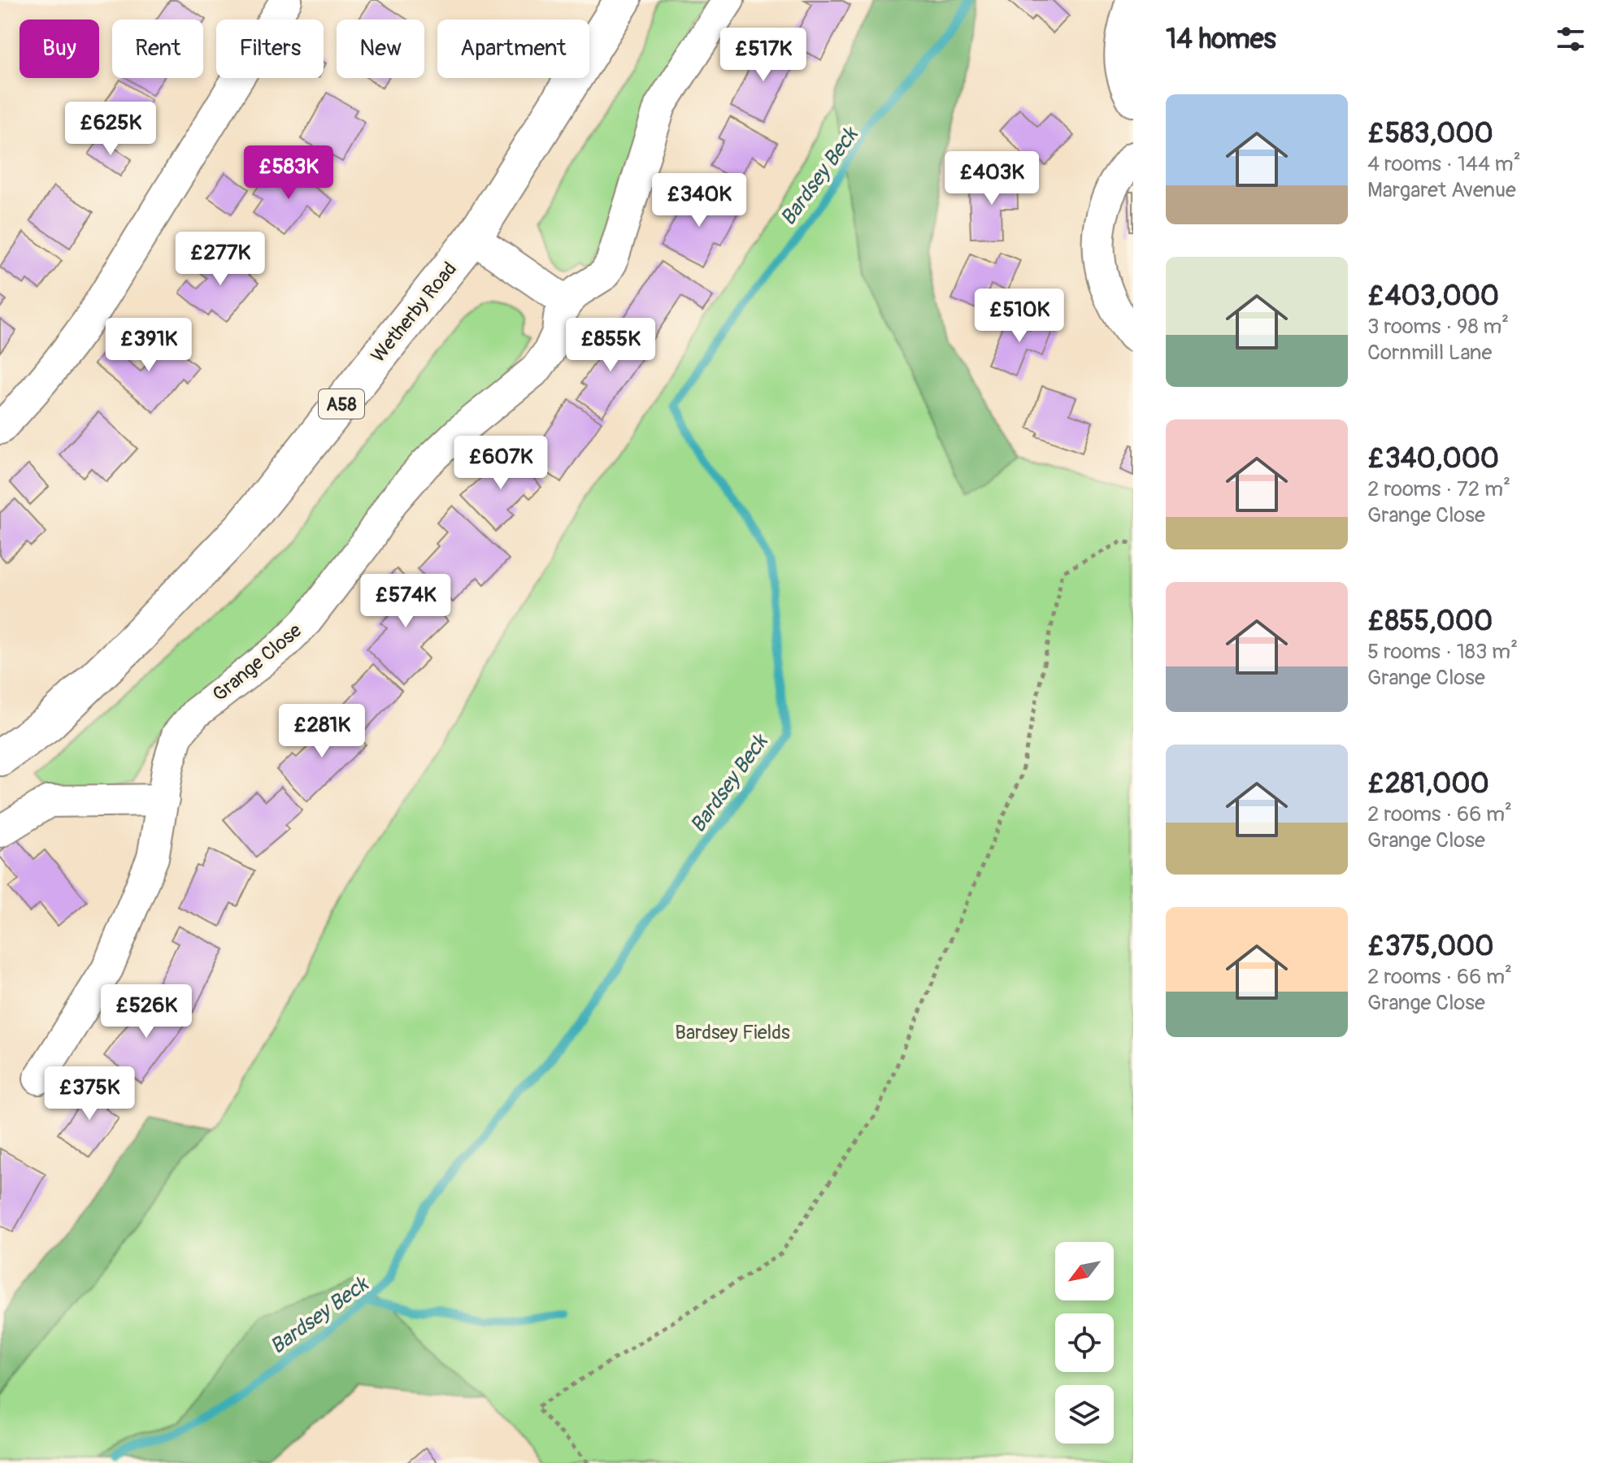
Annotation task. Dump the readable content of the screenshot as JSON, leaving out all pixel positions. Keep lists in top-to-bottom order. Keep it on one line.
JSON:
{"streets":{"main road":["Wetherby Road","A58"],"street":["Grange Close"]},"water":["Bardsey Beck"],"parks":["Bardsey Fields"],"north":"bottom left","page":{"heading":"14 homes","chip":["Buy","Rent","Filters","New","Apartment"],"price":["£517K","£625K","£583K","£403K","£340K","£277K","£510K","£391K","£855K","£607K","£574K","£281K","£526K","£375K"],"list":[{"name":"£583,000","note":"4 rooms · 144 m² · Margaret Avenue"},{"name":"£403,000","note":"3 rooms · 98 m² · Cornmill Lane"},{"name":"£340,000","note":"2 rooms · 72 m² · Grange Close"},{"name":"£855,000","note":"5 rooms · 183 m² · Grange Close"},{"name":"£281,000","note":"2 rooms · 66 m² · Grange Close"},{"name":"£375,000","note":"2 rooms · 66 m² · Grange Close"}]}}
